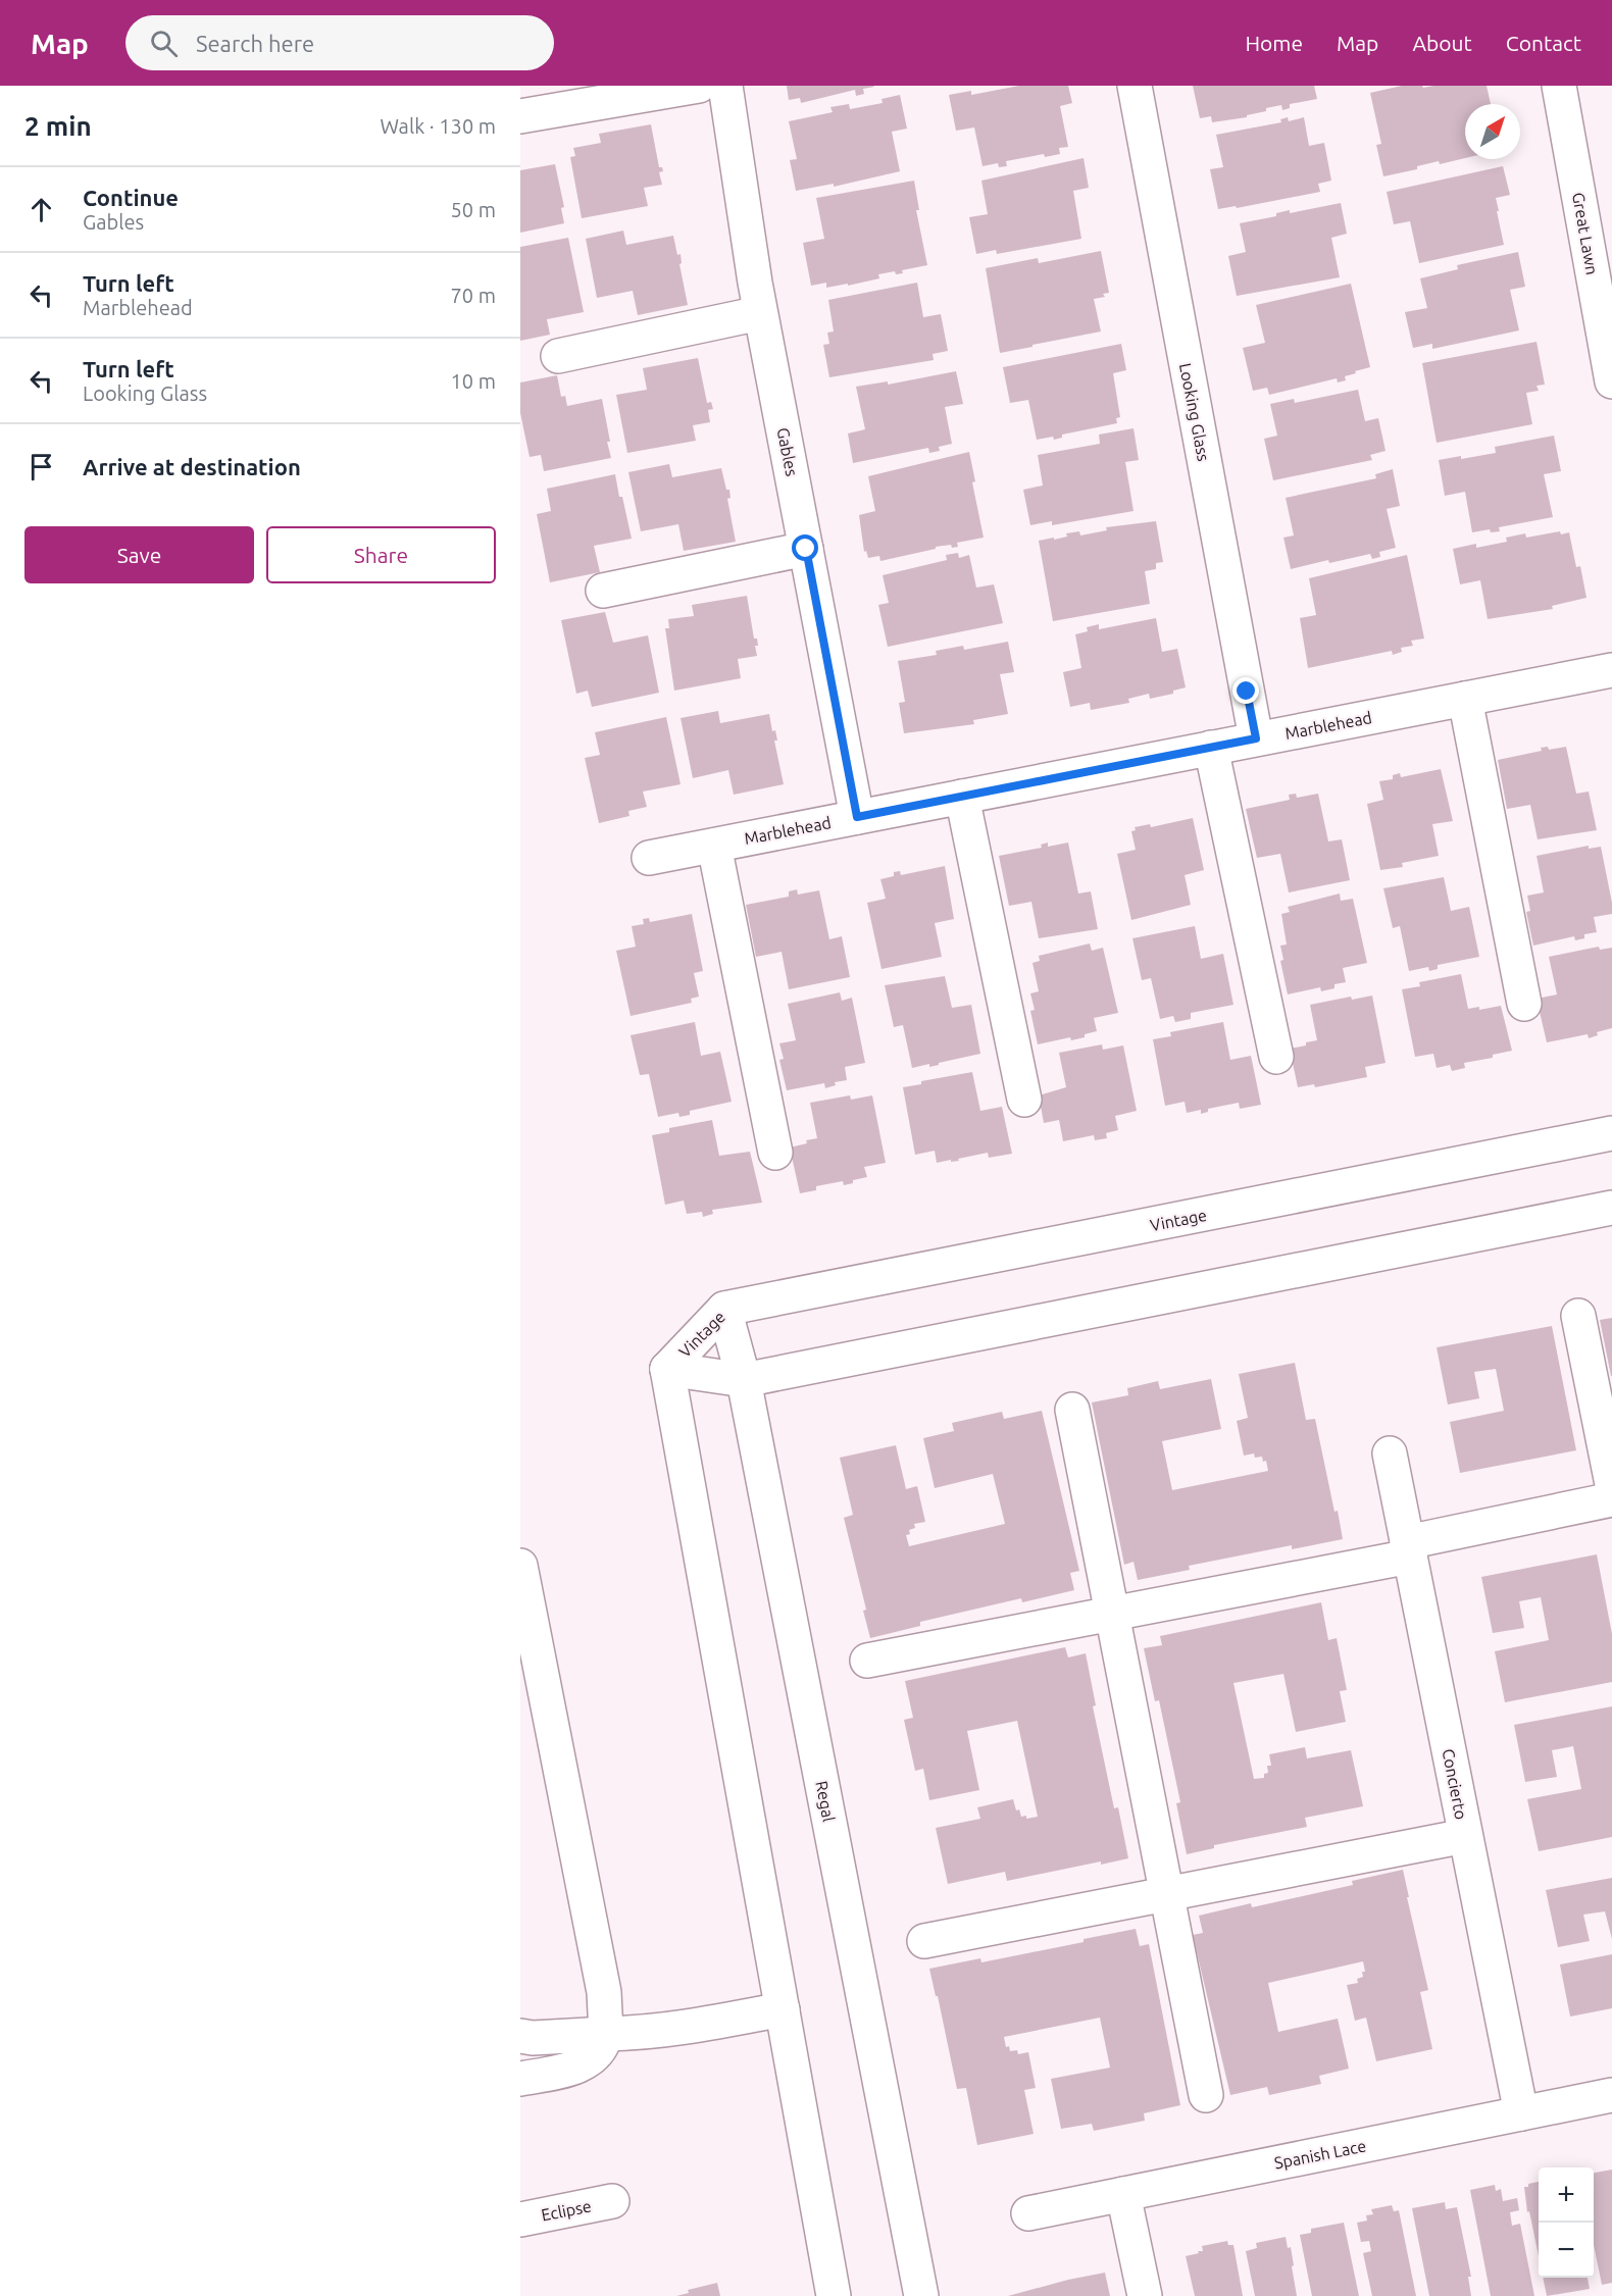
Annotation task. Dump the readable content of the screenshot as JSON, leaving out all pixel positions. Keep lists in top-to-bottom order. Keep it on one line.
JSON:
{"streets":{"street":["Great Lawn","Looking Glass","Gables","Marblehead","Vintage","Concierto","Regal","Spanish Lace","Eclipse"]},"crossings":[["Looking Glass","Marblehead"],["Gables","Marblehead"],["Vintage","Regal"],["Concierto","Spanish Lace"]],"north":"top right","page":{"header":"Map","search":"Search here","nav":["Home","Map","About","Contact"],"heading":["2 min","Walk · 130 m"],"list":[["Continue","Gables","50 m"],["Turn left","Marblehead","70 m"],["Turn left","Looking Glass","10 m"],"Arrive at destination"],"buttons":["Save","Share"],"map_buttons":["+","−"]}}
